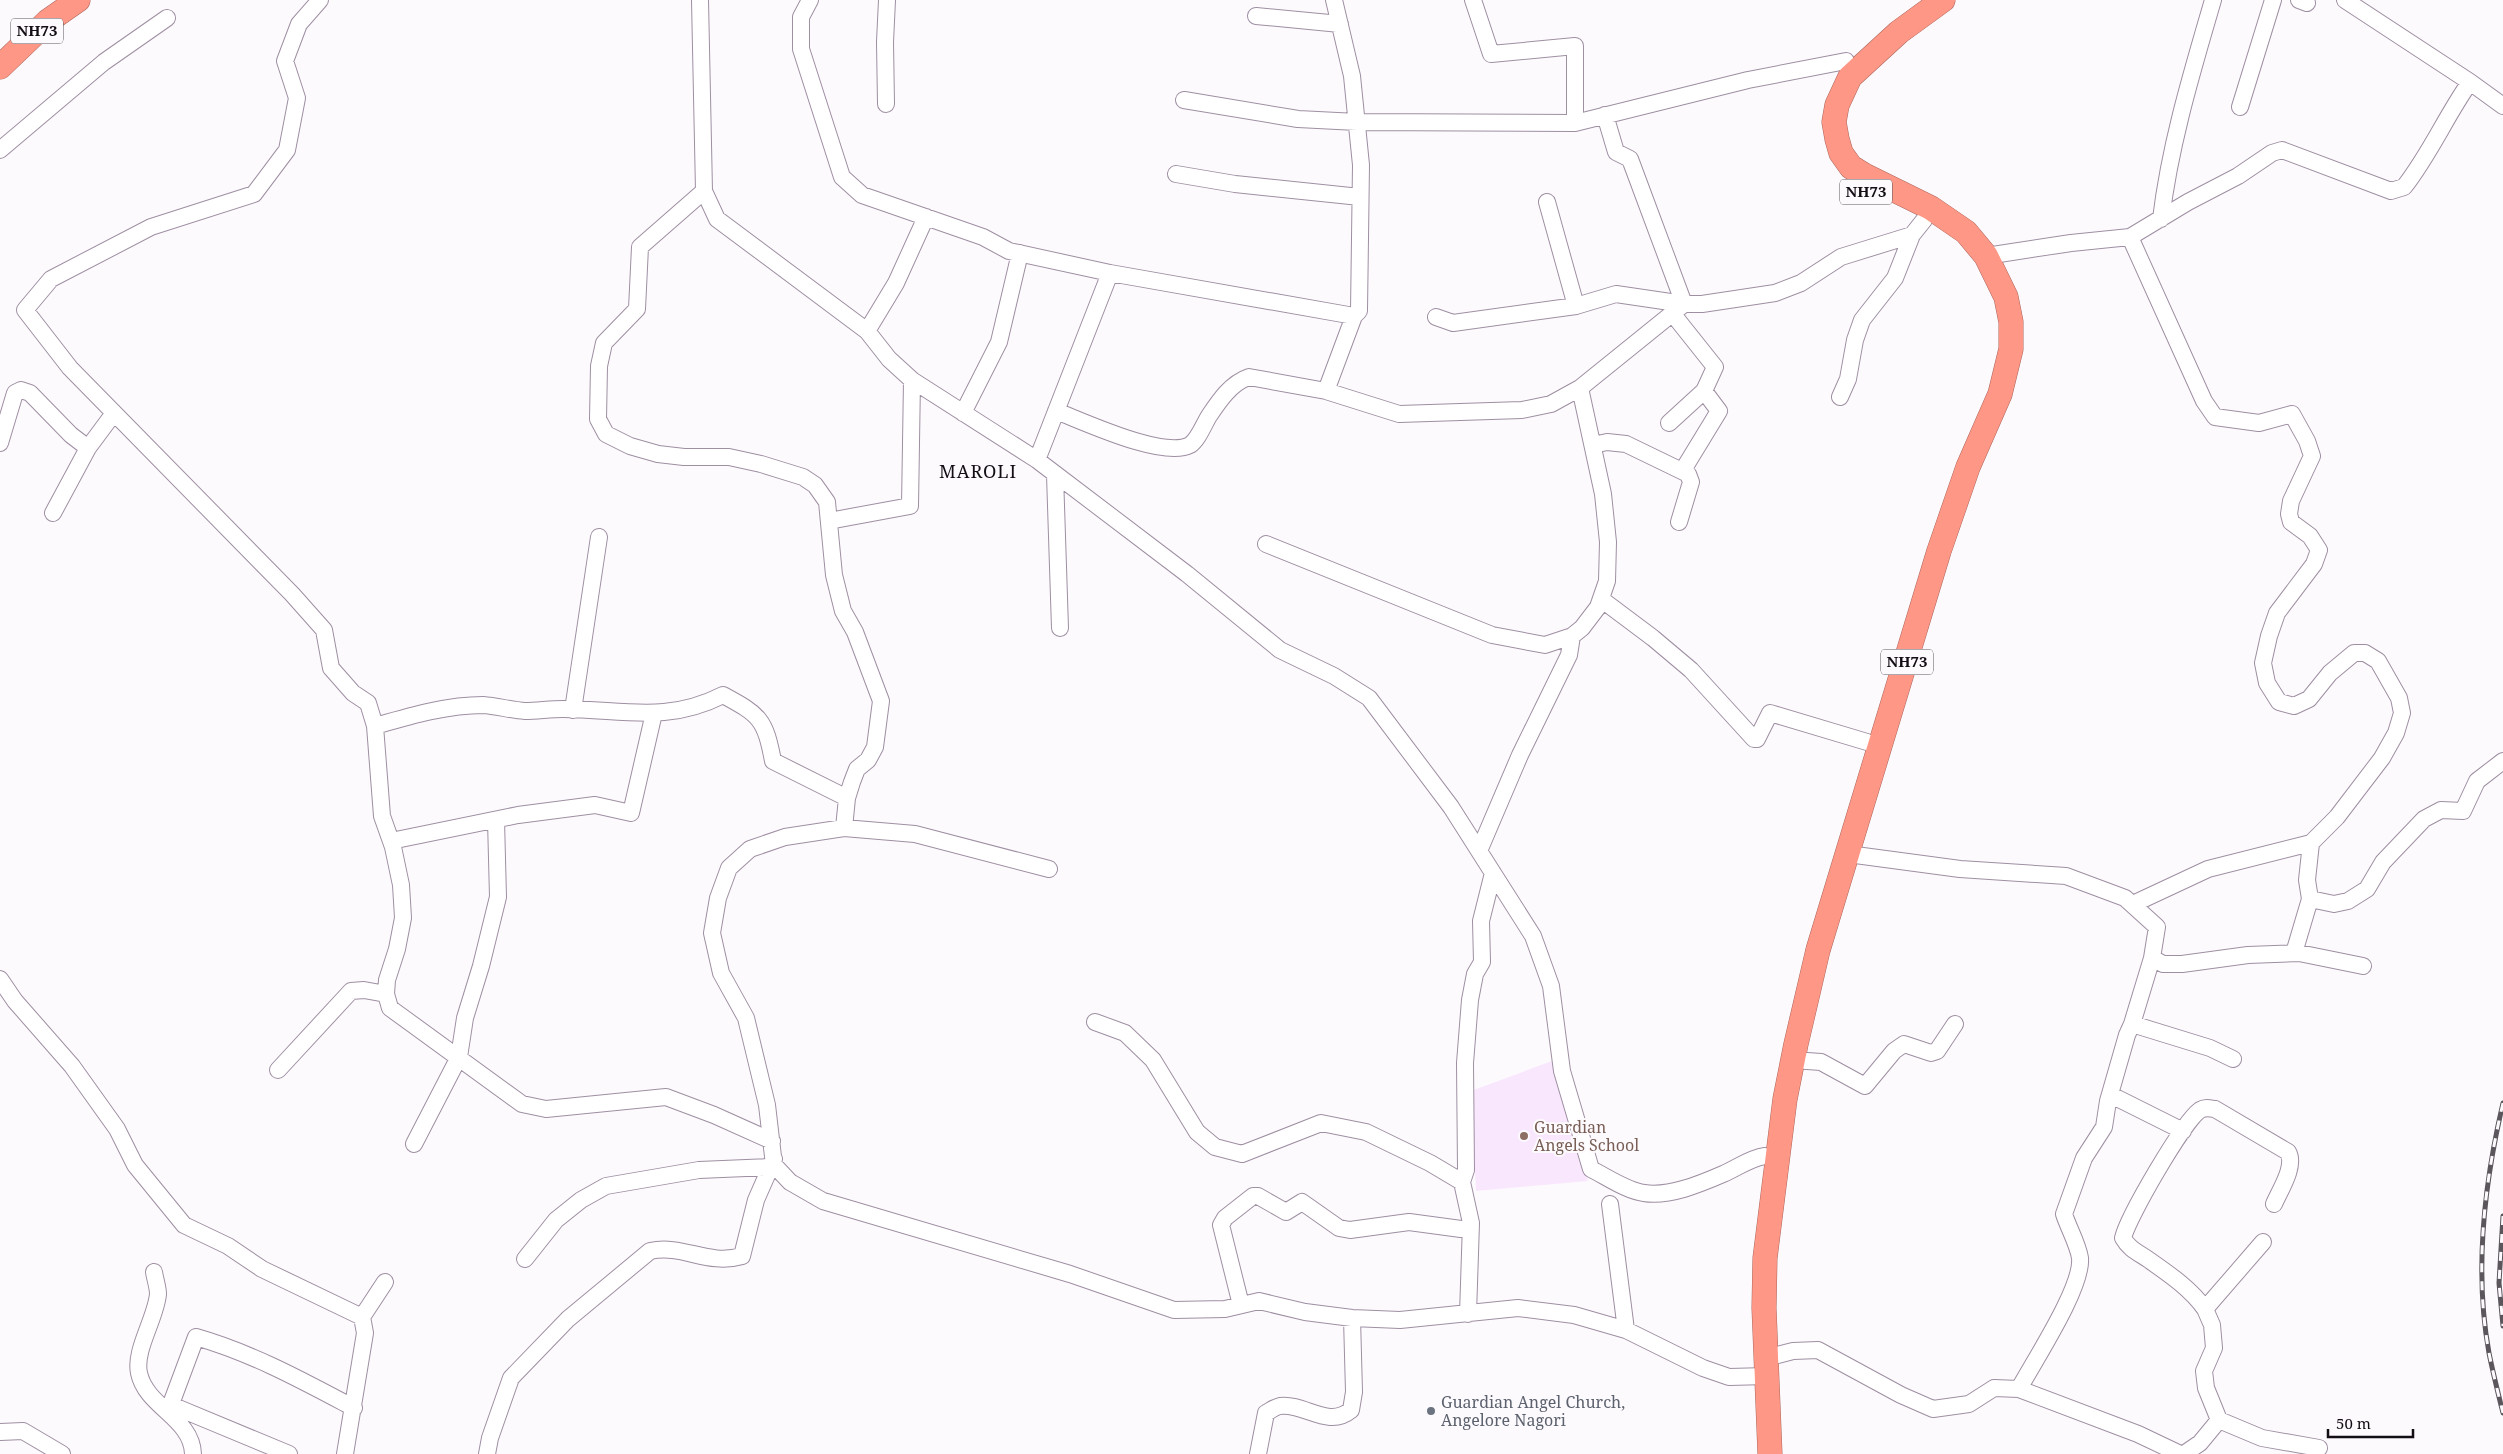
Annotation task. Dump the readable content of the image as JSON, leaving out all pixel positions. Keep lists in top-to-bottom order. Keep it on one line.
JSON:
{"streets":{"highway":["NH73"]},"districts":["MAROLI"],"places":["Guardian Angels School","Guardian Angel Church, Angelore Nagori"],"scale_bar":"50 m"}
